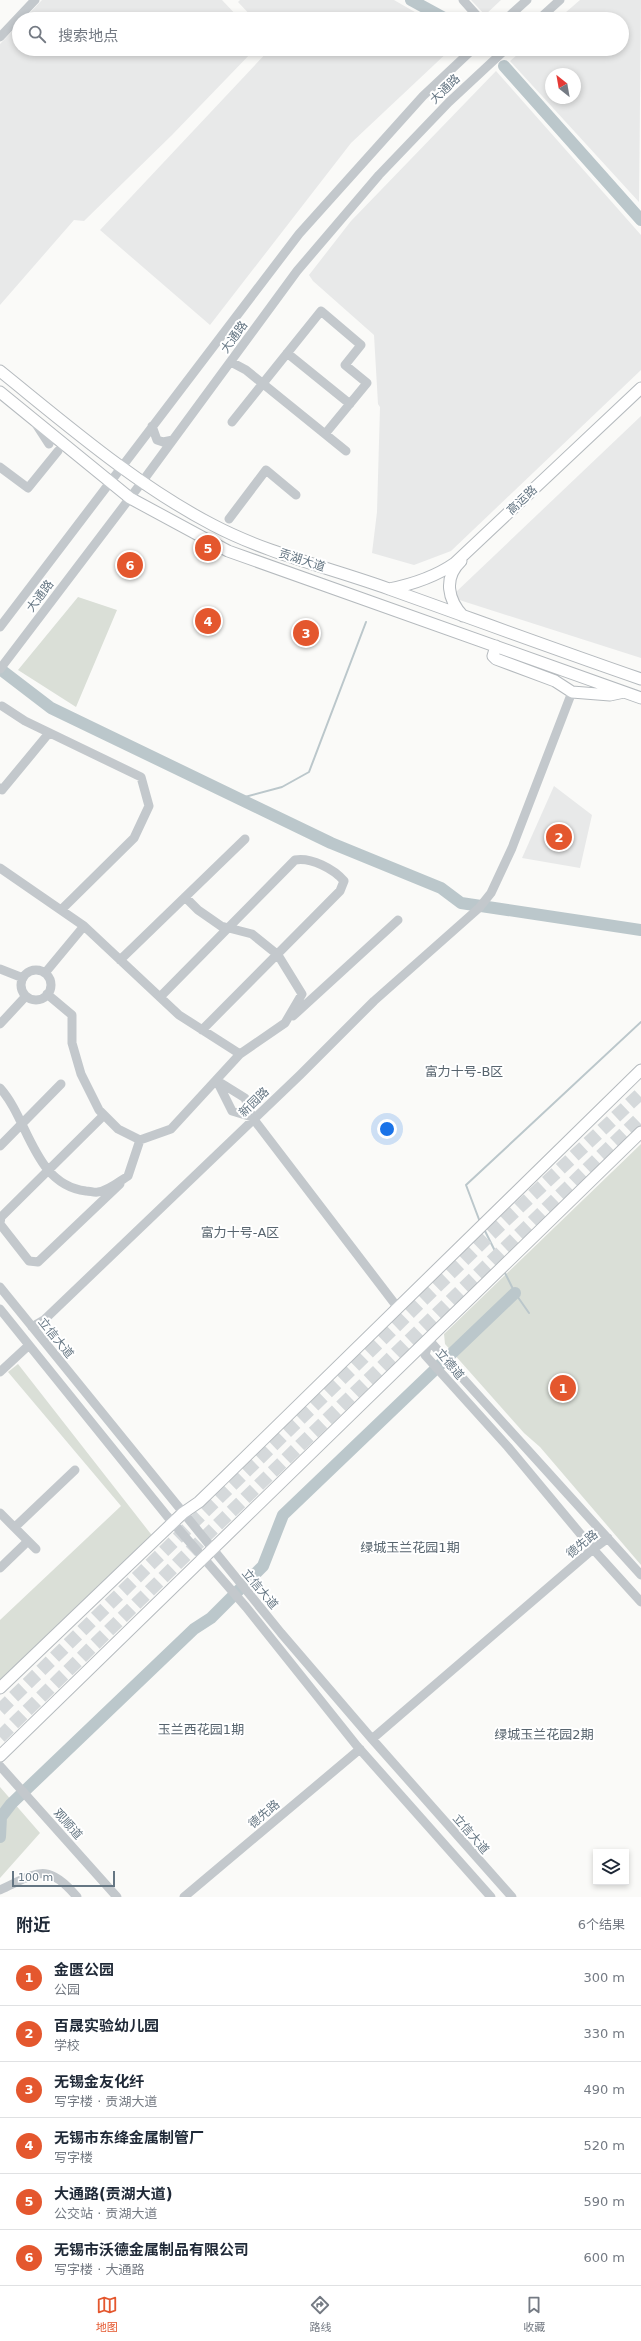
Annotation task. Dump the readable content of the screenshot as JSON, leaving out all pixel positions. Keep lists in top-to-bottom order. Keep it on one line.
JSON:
{"streets":{"main road":["高运路","贡湖大道"],"street":["大通路","新园路","立信大道","立德道","德先路","观顺道"]},"crossings":[["大通路","贡湖大道"],["高运路","贡湖大道"],["新园路","立信大道"],["立信大道","德先路"],["立德道","德先路"]],"districts":["富力十号-B区","富力十号-A区","绿城玉兰花园1期","玉兰西花园1期","绿城玉兰花园2期"],"scale_bar":"100 m","north":"top left","page":{"search":"搜索地点","pins":["5","6","4","3","2","1"],"scale":"100 m","heading":["附近","6个结果"],"list":[{"mark":"1","name":"金匮公园","note":"公园","value":"300 m"},{"mark":"2","name":"百晟实验幼儿园","note":"学校","value":"330 m"},{"mark":"3","name":"无锡金友化纤","note":"写字楼 · 贡湖大道","value":"490 m"},{"mark":"4","name":"无锡市东绛金属制管厂","note":"写字楼","value":"520 m"},{"mark":"5","name":"大通路(贡湖大道)","note":"公交站 · 贡湖大道","value":"590 m"},{"mark":"6","name":"无锡市沃德金属制品有限公司","note":"写字楼 · 大通路","value":"600 m"}],"nav":["地图","路线","收藏"]}}
